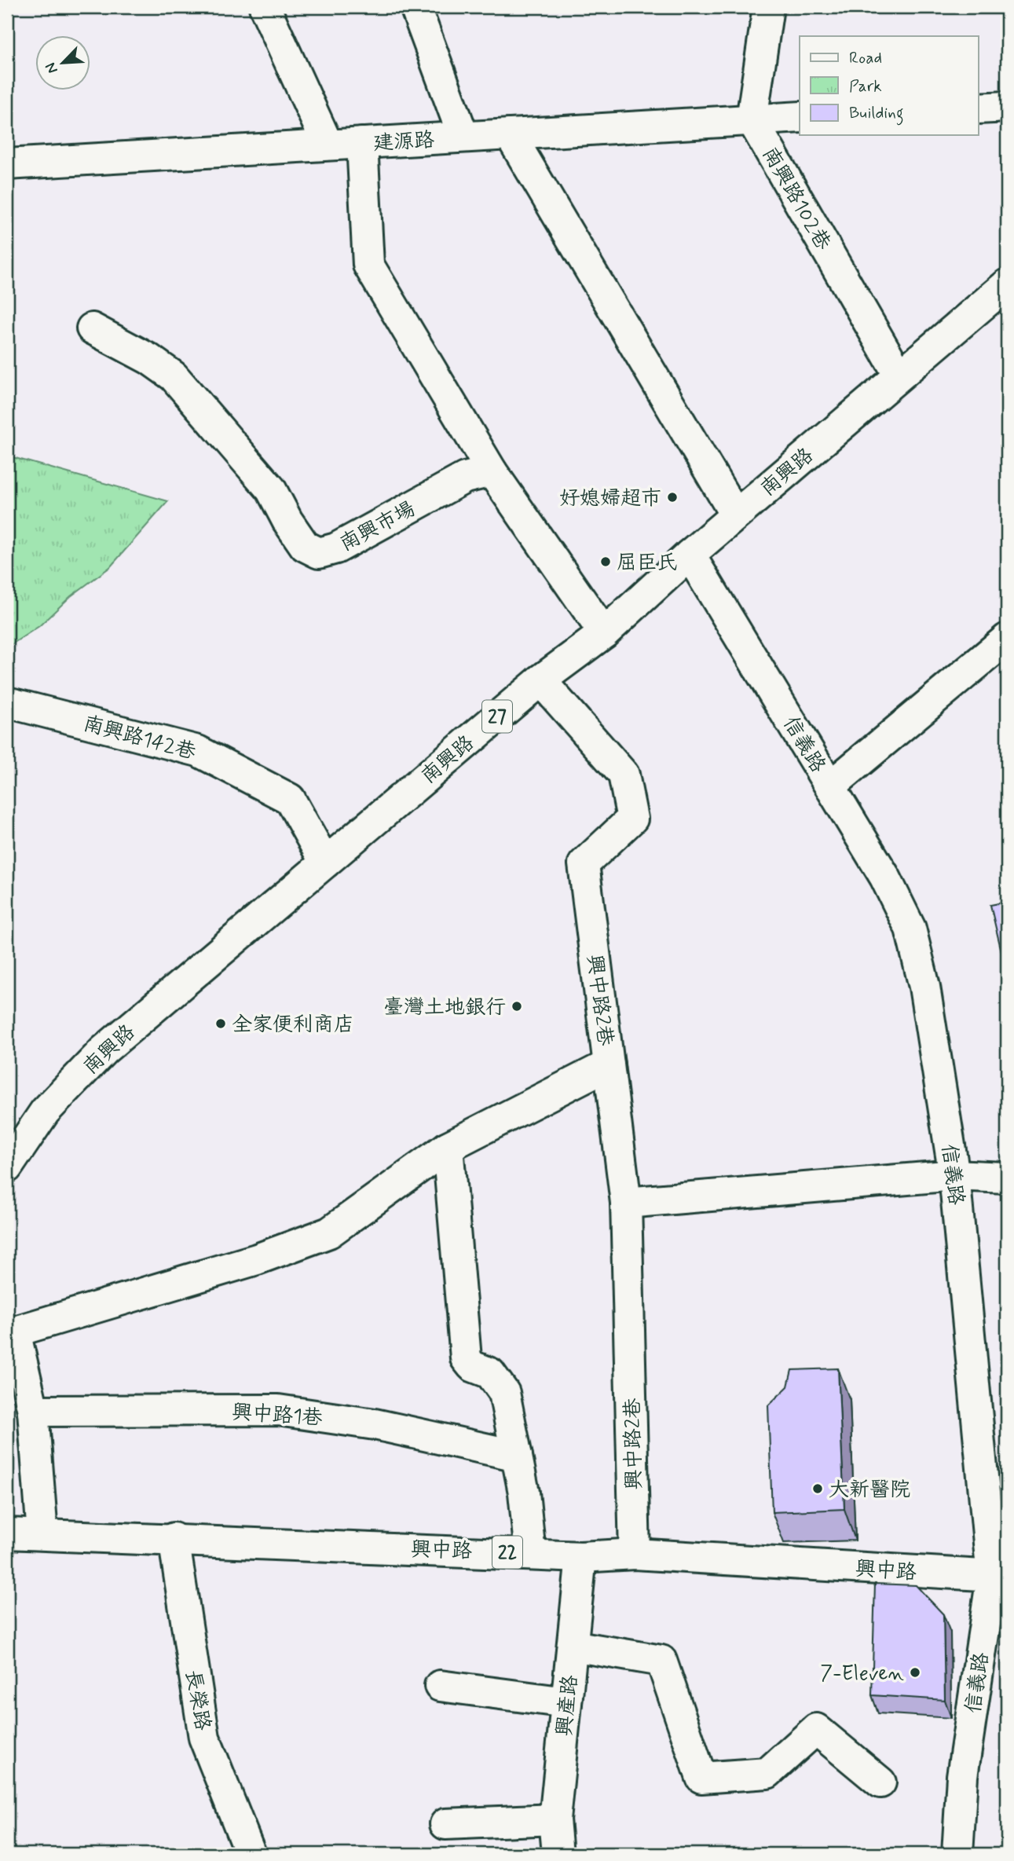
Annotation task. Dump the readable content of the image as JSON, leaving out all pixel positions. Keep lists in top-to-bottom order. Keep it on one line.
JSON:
{"streets":{"street":["建源路","南興路102巷","南興路","南興市場","27","南興路142巷","信義路","興中路2巷","興中路1巷","興中路","22","長榮路","興產路"]},"crossings":[["建源路","南興路102巷"],["南興路102巷","南興路"],["南興路","南興路142巷"],["南興路","信義路"],["南興路","興中路2巷"],["信義路","興中路"],["興中路2巷","興中路"],["興中路","長榮路"],["興中路","興產路"]],"places":["好媳婦超市","屈臣氏","臺灣土地銀行","全家便利商店","大新醫院","7-Eleven"],"legend":["Road","Park","Building"],"north":"bottom left"}
